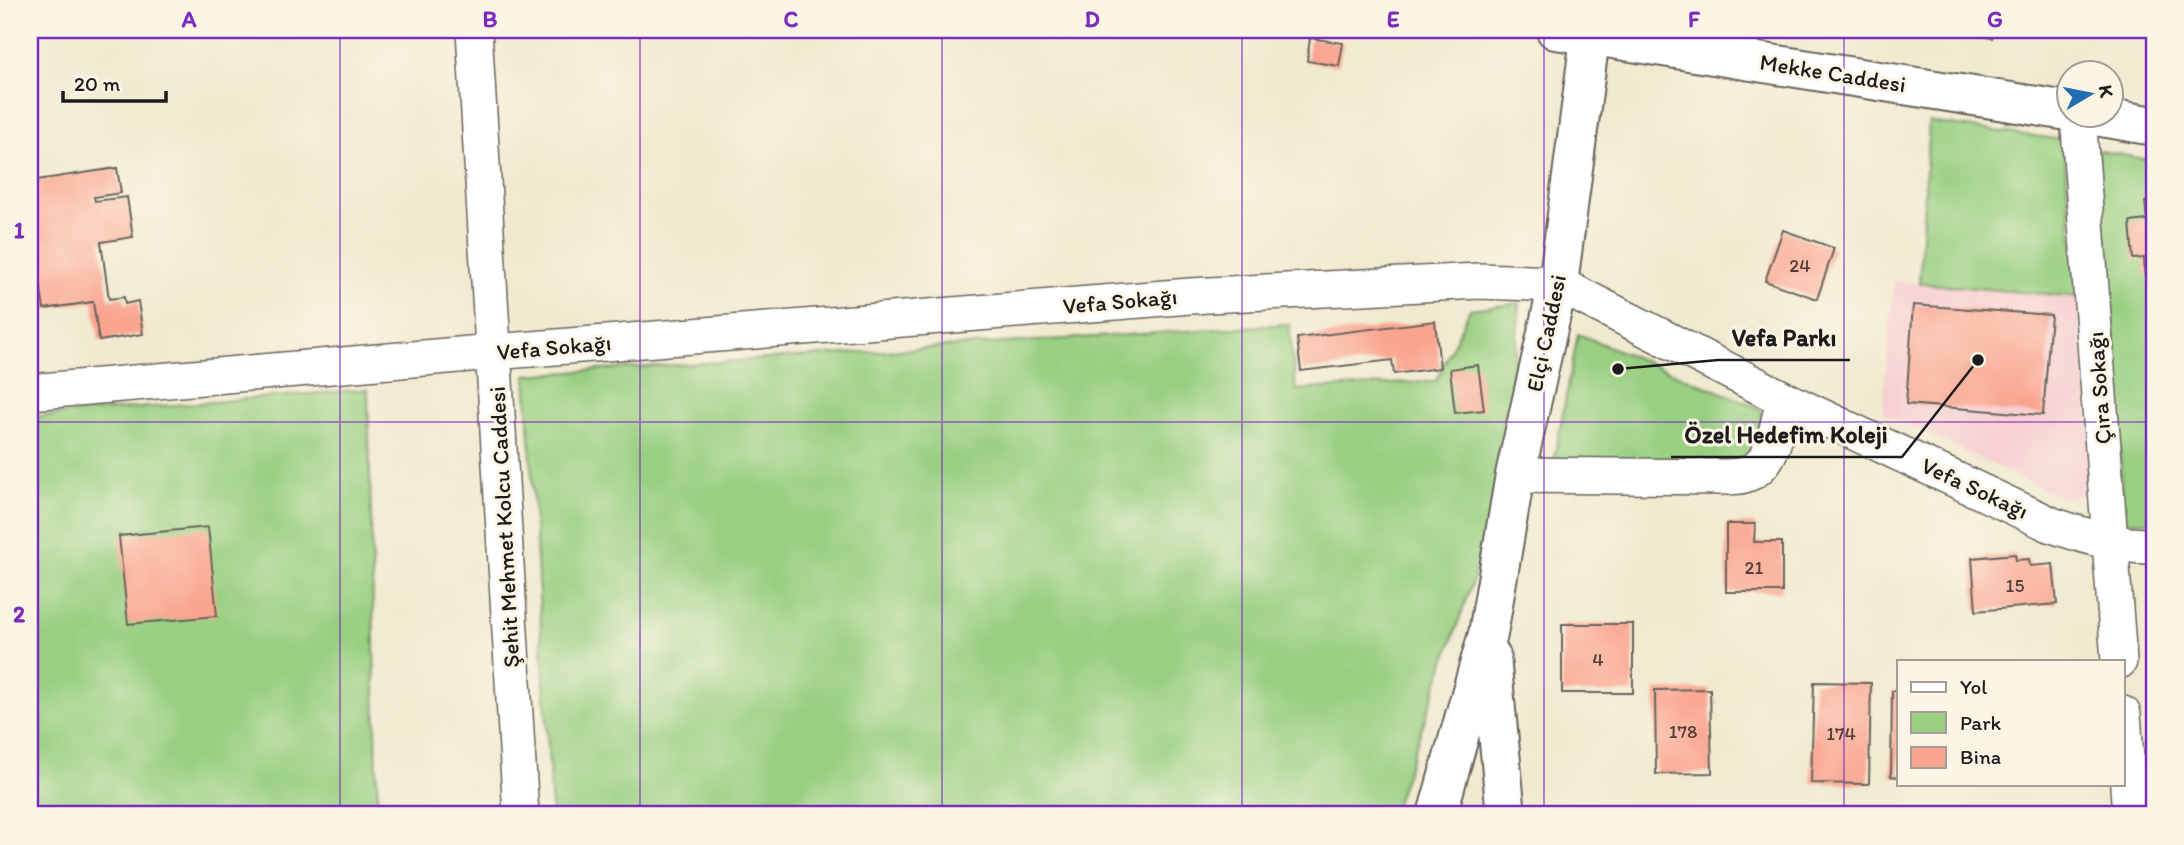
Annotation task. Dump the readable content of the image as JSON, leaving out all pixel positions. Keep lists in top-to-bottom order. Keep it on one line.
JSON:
{"streets":{"street":["Mekke Caddesi","Vefa Sokağı","Elçi Caddesi","Çıra Sokağı","Şehit Mehmet Kolcu Caddesi"]},"crossings":[["Mekke Caddesi","Elçi Caddesi"],["Vefa Sokağı","Elçi Caddesi"],["Vefa Sokağı","Çıra Sokağı"],["Vefa Sokağı","Şehit Mehmet Kolcu Caddesi"]],"places":["Özel Hedefim Koleji","Vefa Parkı"],"house_numbers":["24","21","15","4","178","174"],"legend":["Yol","Park","Bina"],"scale_bar":"20 m","north":"right","grid":{"columns":["A","B","C","D","E","F","G"],"rows":["1","2"]}}
